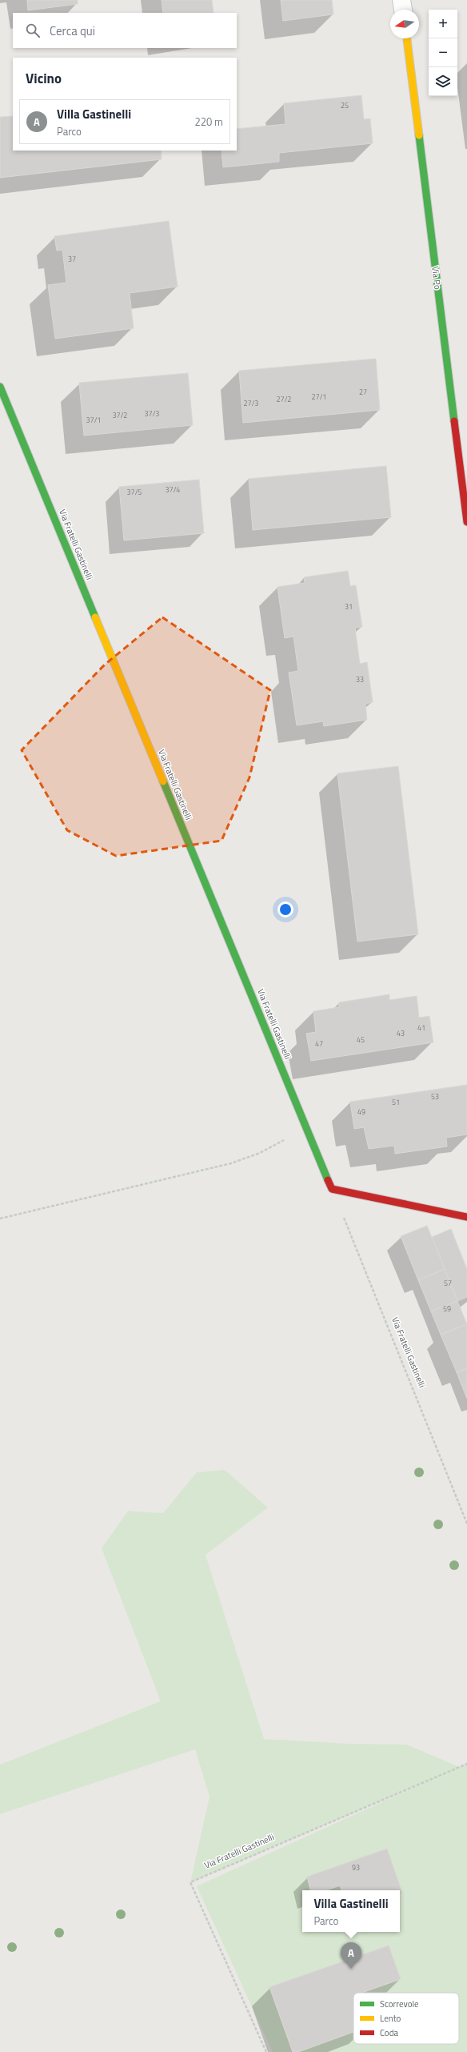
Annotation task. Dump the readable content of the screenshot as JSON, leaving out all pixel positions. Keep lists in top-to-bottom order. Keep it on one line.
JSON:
{"streets":{"street":["Via Po","Via Fratelli Gastinelli"]},"house_numbers":["25","37","27","27/1","27/2","27/3","37/3","37/2","37/1","37/4","37/5","31","33","41","43","45","47","53","51","49","57","59","93"],"legend":["Scorrevole","Lento","Coda"],"north":"left","page":{"map_buttons":["+","−"],"search":"Cerca qui","heading":"Vicino","list":[{"mark":"A","name":"Villa Gastinelli","note":"Parco","value":"220 m"}],"popup":["Villa Gastinelli","Parco"],"pins":"A"}}
